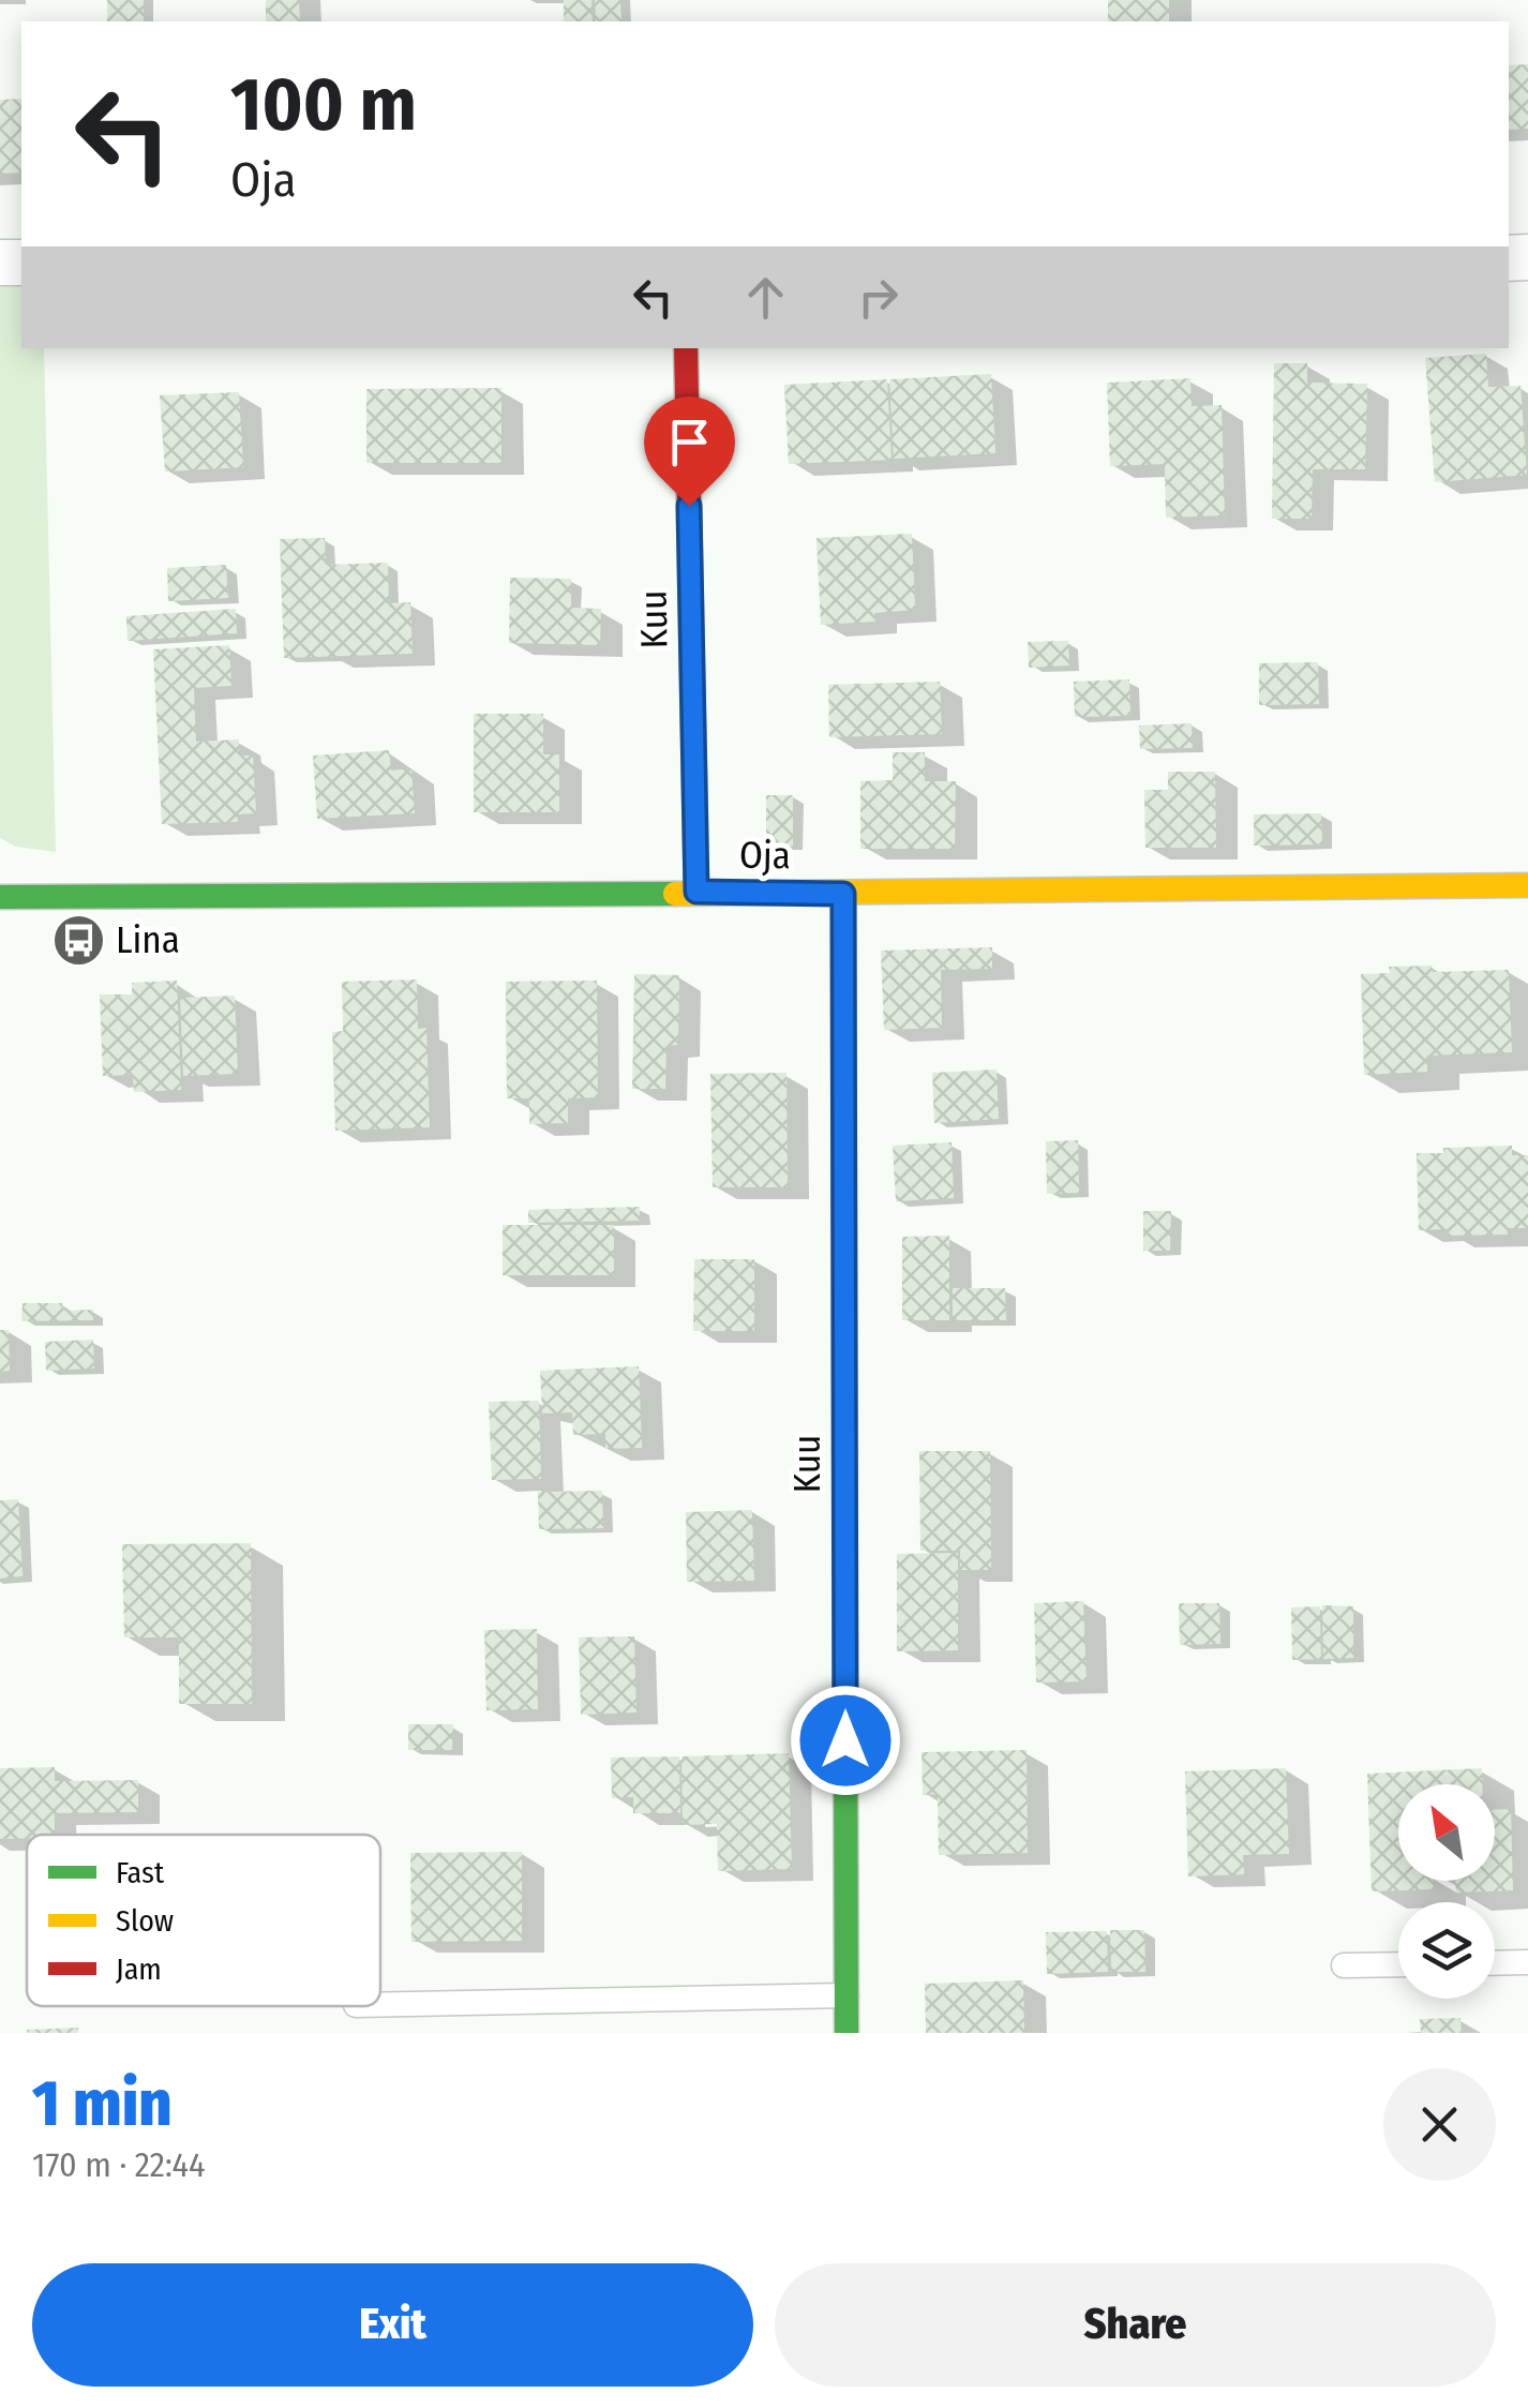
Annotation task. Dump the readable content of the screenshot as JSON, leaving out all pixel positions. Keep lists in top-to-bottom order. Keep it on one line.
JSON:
{"streets":{"street":["Kuu","Oja"]},"crossings":[["Kuu","Oja"]],"places":{"bus stop":["Lina"]},"legend":["Fast","Slow","Jam"],"north":"top left","page":{"turn":["100 m","Oja"],"heading":["1 min","170 m · 22:44"],"buttons":["Exit","Share"]}}
